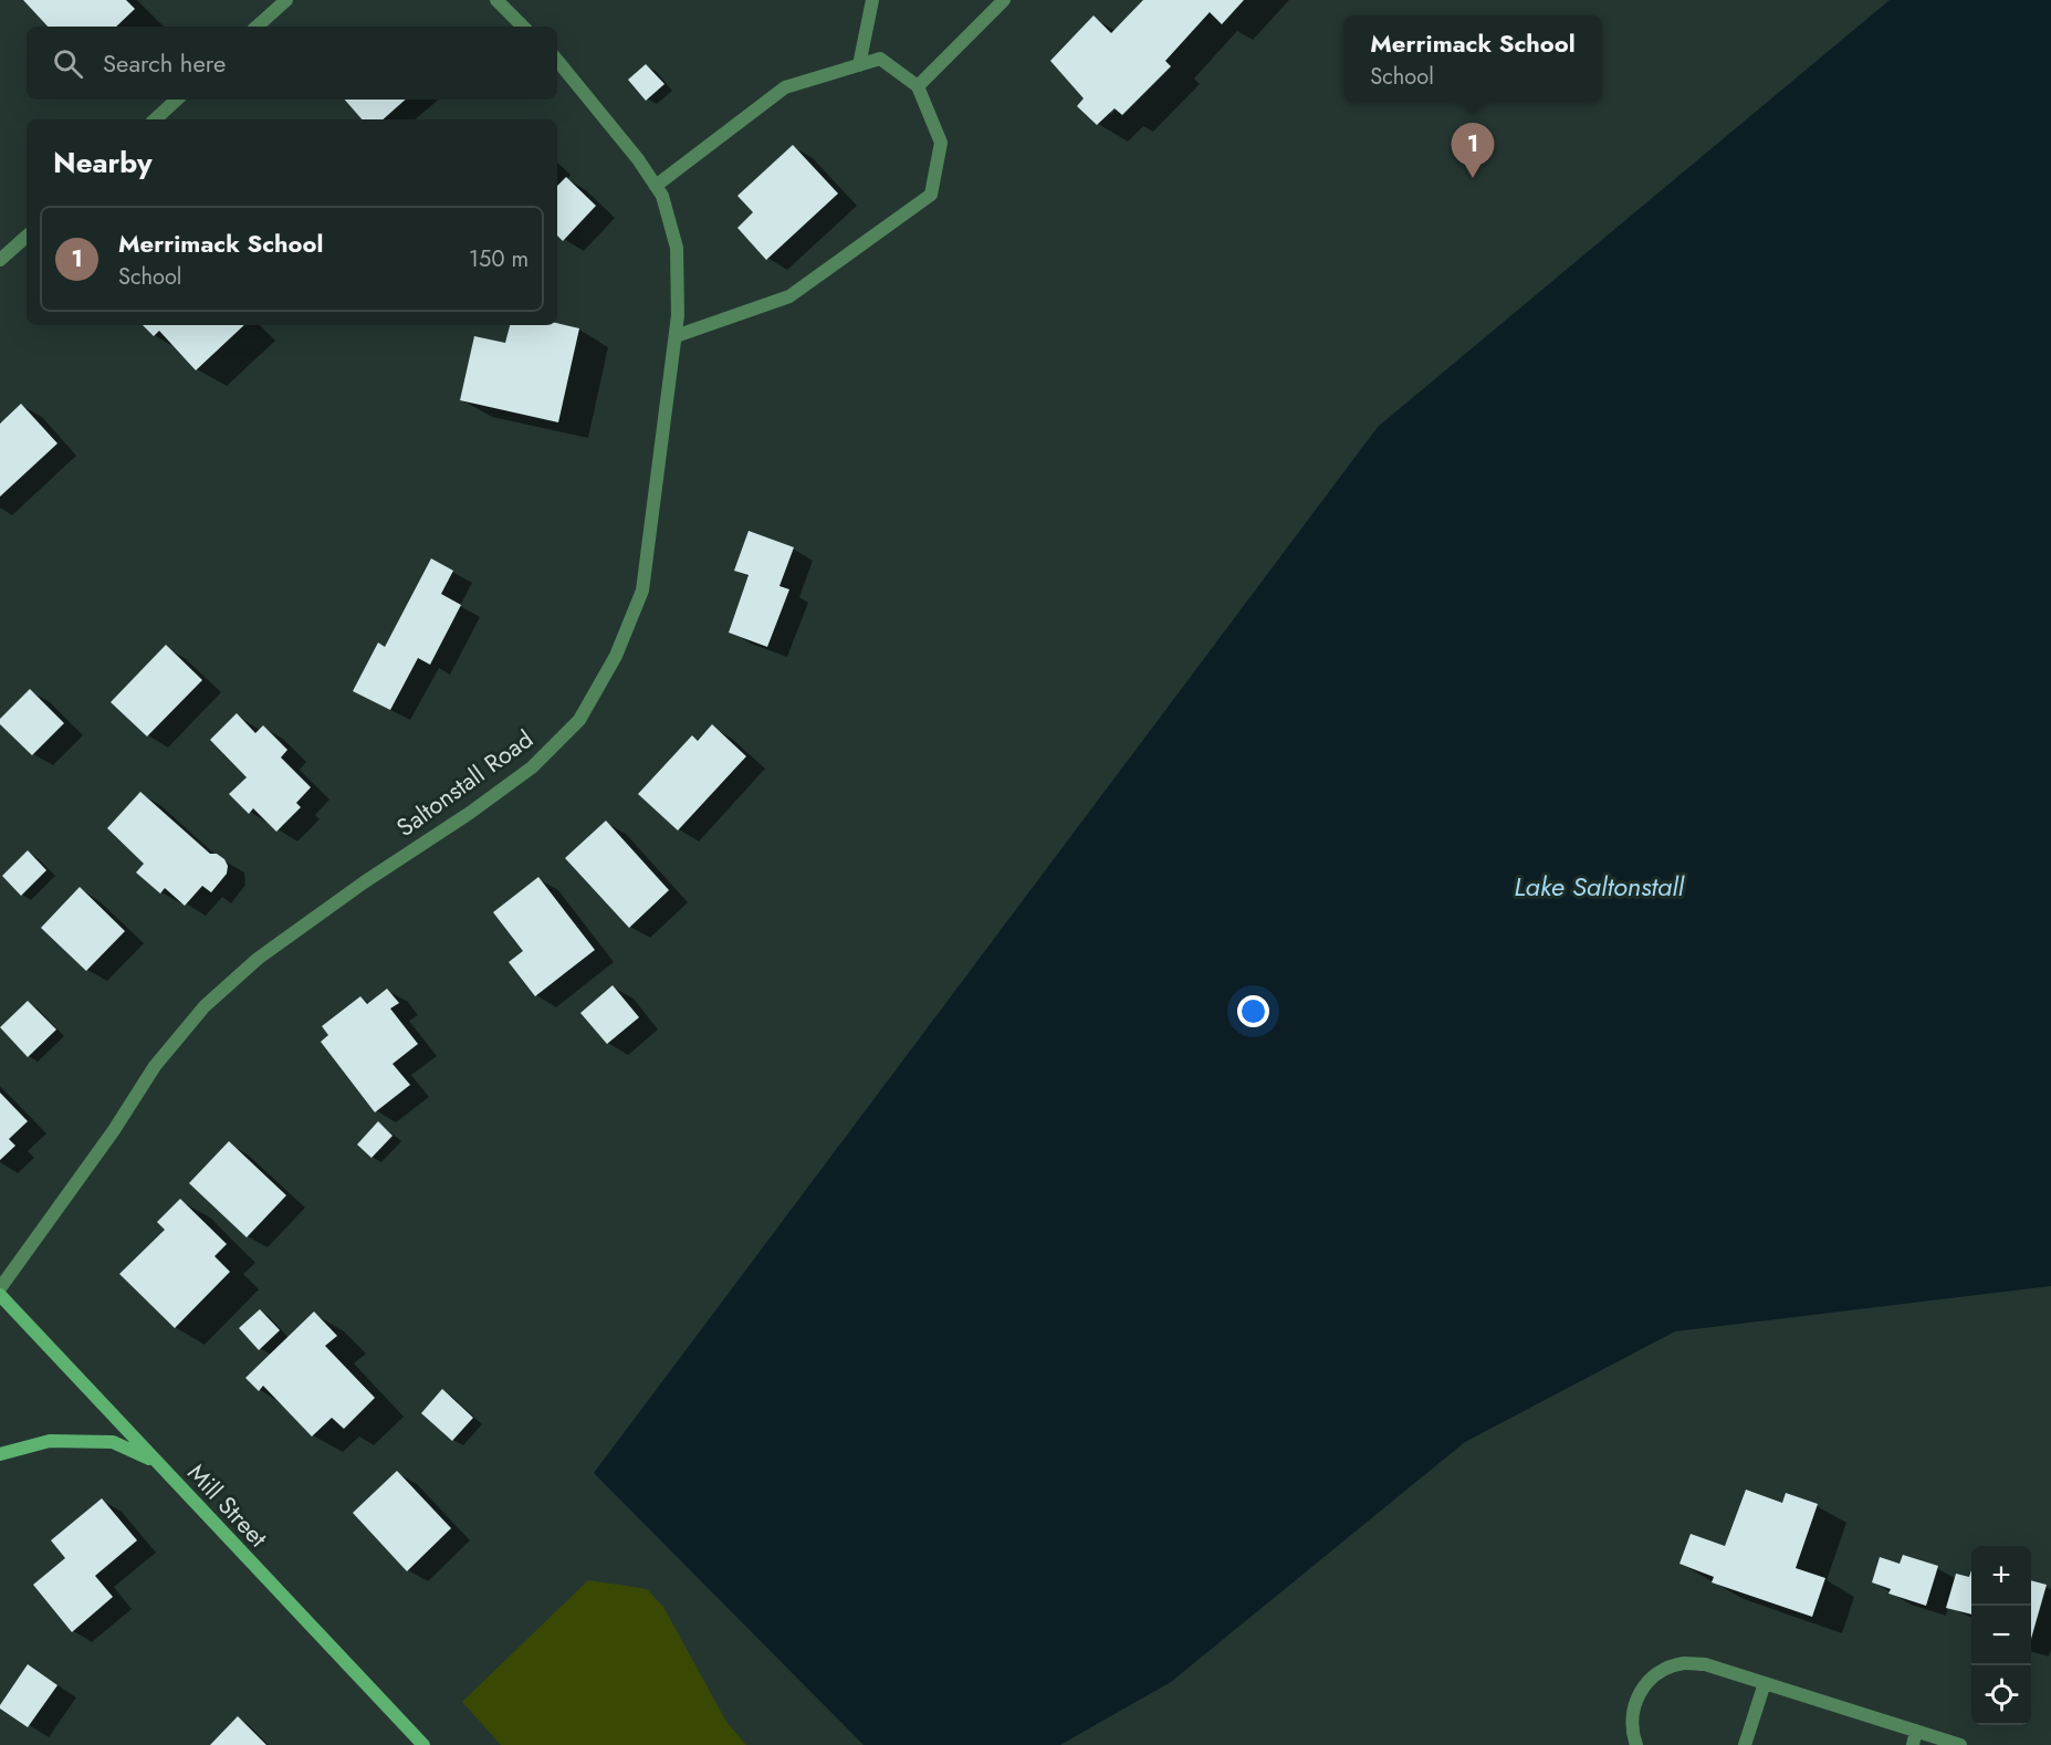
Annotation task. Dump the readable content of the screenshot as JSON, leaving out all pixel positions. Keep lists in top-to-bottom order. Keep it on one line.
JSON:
{"streets":{"main road":["Mill Street"],"street":["Saltonstall Road"]},"water":["Lake Saltonstall"],"page":{"popup":["Merrimack School","School"],"search":"Search here","heading":"Nearby","pins":"1","list":[{"mark":"1","name":"Merrimack School","note":"School","value":"150 m"}],"map_buttons":["+","−"]}}
